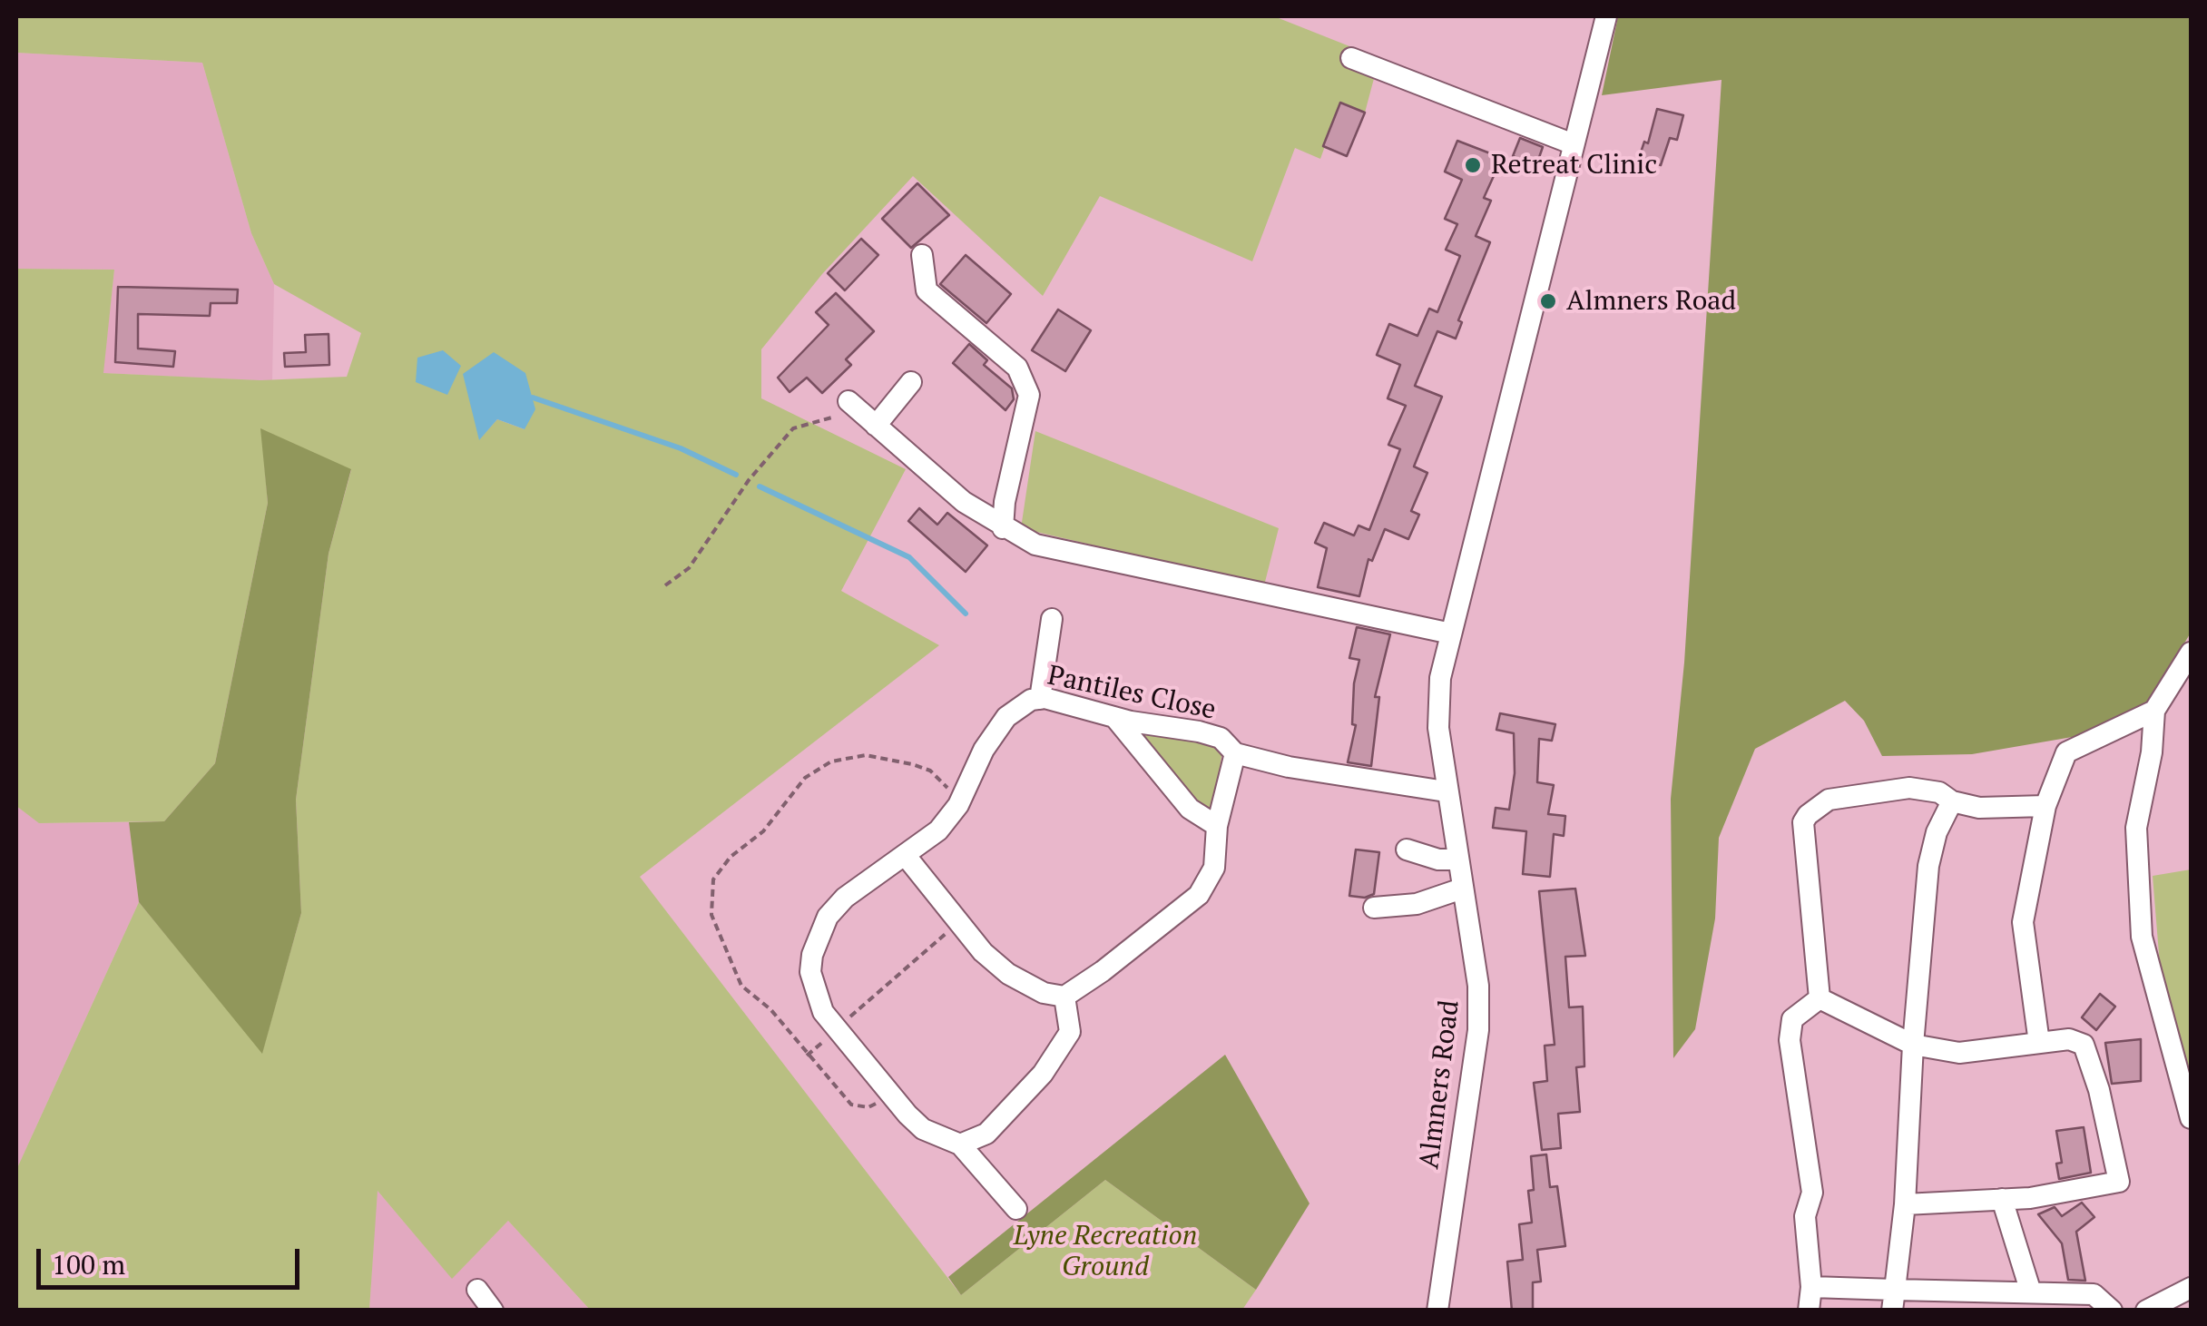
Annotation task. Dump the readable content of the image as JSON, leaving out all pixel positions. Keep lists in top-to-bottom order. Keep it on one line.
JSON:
{"streets":{"street":["Pantiles Close","Almners Road"]},"crossings":[["Pantiles Close","Almners Road"]],"parks":["Lyne Recreation Ground"],"places":["Retreat Clinic","Almners Road"],"scale_bar":"100 m"}
